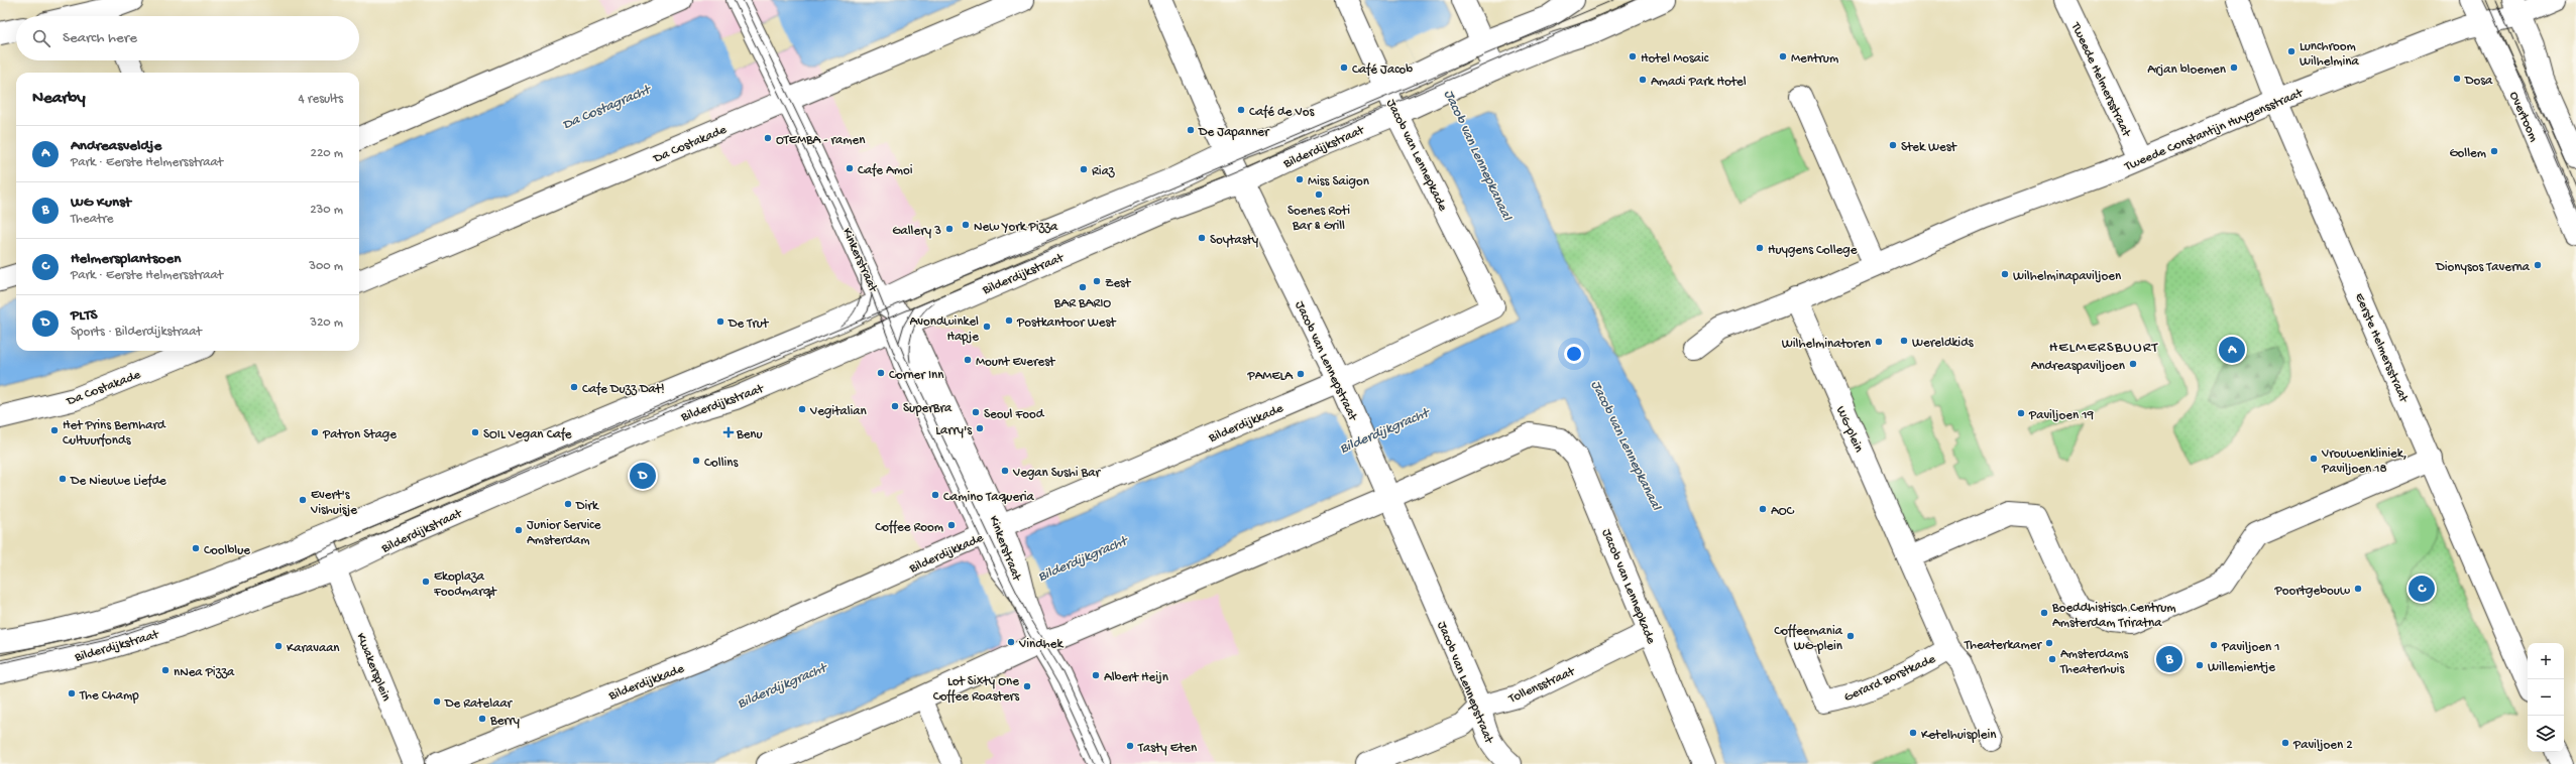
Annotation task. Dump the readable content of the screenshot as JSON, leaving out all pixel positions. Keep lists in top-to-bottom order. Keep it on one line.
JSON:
{"streets":{"street":["Tweede Helmersstraat","Overtoom","Tweede Constantijn Huygensstraat","Da Costakade","Bilderdijkstraat","Jacob van Lennepkade","Kinkerstraat","Eerste Helmersstraat","Jacob van Lennepstraat","Bilderdijkkade","WG-plein","Kwakersplein","Gerard Borstkade","Tollensstraat"]},"crossings":[["Tweede Helmersstraat","Tweede Constantijn Huygensstraat"],["Overtoom","Tweede Constantijn Huygensstraat"],["Tweede Constantijn Huygensstraat","Eerste Helmersstraat"],["Tweede Constantijn Huygensstraat","WG-plein"],["Da Costakade","Kinkerstraat"],["Bilderdijkstraat","Jacob van Lennepkade"],["Bilderdijkstraat","Kinkerstraat"],["Bilderdijkstraat","Jacob van Lennepstraat"],["Bilderdijkstraat","Kwakersplein"],["Jacob van Lennepkade","Jacob van Lennepstraat"],["Jacob van Lennepkade","Bilderdijkkade"],["Jacob van Lennepkade","Tollensstraat"],["Kinkerstraat","Bilderdijkkade"],["Jacob van Lennepstraat","Bilderdijkkade"],["Jacob van Lennepstraat","Tollensstraat"],["WG-plein","Gerard Borstkade"]],"districts":["HELMERSBUURT"],"water":["Da Costagracht","Jacob van Lennepkanaal","Bilderdijkgracht"],"places":{"other":["Lunchroom Wilhelmina","Hotel Mosaic","Mentrum","Café Jacob","Arjan bloemen","Dosa","Amadi Park Hotel","Café de Vos","De Japanner","OTEMBA - ramen","Stek West","Gollem","Cafe Amoi","Riaz","Miss Saigon","Soenes Roti Bar & Grill","New York Pizza","Gallery 3","Soytasty","Huygens College","Dionysos Taverna","Wilhelminapaviljoen","Zest","BAR BARIO","Postkantoor West","De Trut","Avondwinkel Hapje","Wereldkids","Wilhelminatoren","Mount Everest","Andreaspaviljoen","Corner Inn","PAMELA","Cafe Duzz Dat!","SuperBra","Vegitalian","Seoul Food","Paviljoen 19","Larry's","Het Prins Bernhard Cultuurfonds","Patron Stage","SOIL Vegan Cafe","Vrouwenkliniek, Paviljoen 18","Collins","Vegan Sushi Bar","De Nieuwe Liefde","Camino Taqueria","Evert's Vishuisje","Dirk","AOC","Coffee Room","Junior Service Amsterdam","Coolblue","Ekoplaza Foodmarqt","Poortgebouw","Boeddhistisch Centrum Amsterdam Triratna","Coffeemania WG-plein","Vindhek","Theaterkamer","Paviljoen 1","Karavaan","Amsterdams Theaterhuis","Willemientje","nNea Pizza","Albert Heijn","Lot Sixty One Coffee Roasters","The Champ","De Ratelaar","Berry","Ketelhuisplein","Paviljoen 2","Tasty Eten"],"health":["Benu"]},"page":{"search":"Search here","heading":["Nearby","4 results"],"list":[{"mark":"A","name":"Andreasveldje","note":"Park · Eerste Helmersstraat","value":"220 m"},{"mark":"B","name":"WG Kunst","note":"Theatre","value":"230 m"},{"mark":"C","name":"Helmersplantsoen","note":"Park · Eerste Helmersstraat","value":"300 m"},{"mark":"D","name":"PLTS","note":"Sports · Bilderdijkstraat","value":"320 m"}],"pins":["A","D","C","B"],"map_buttons":["+","−"]}}
